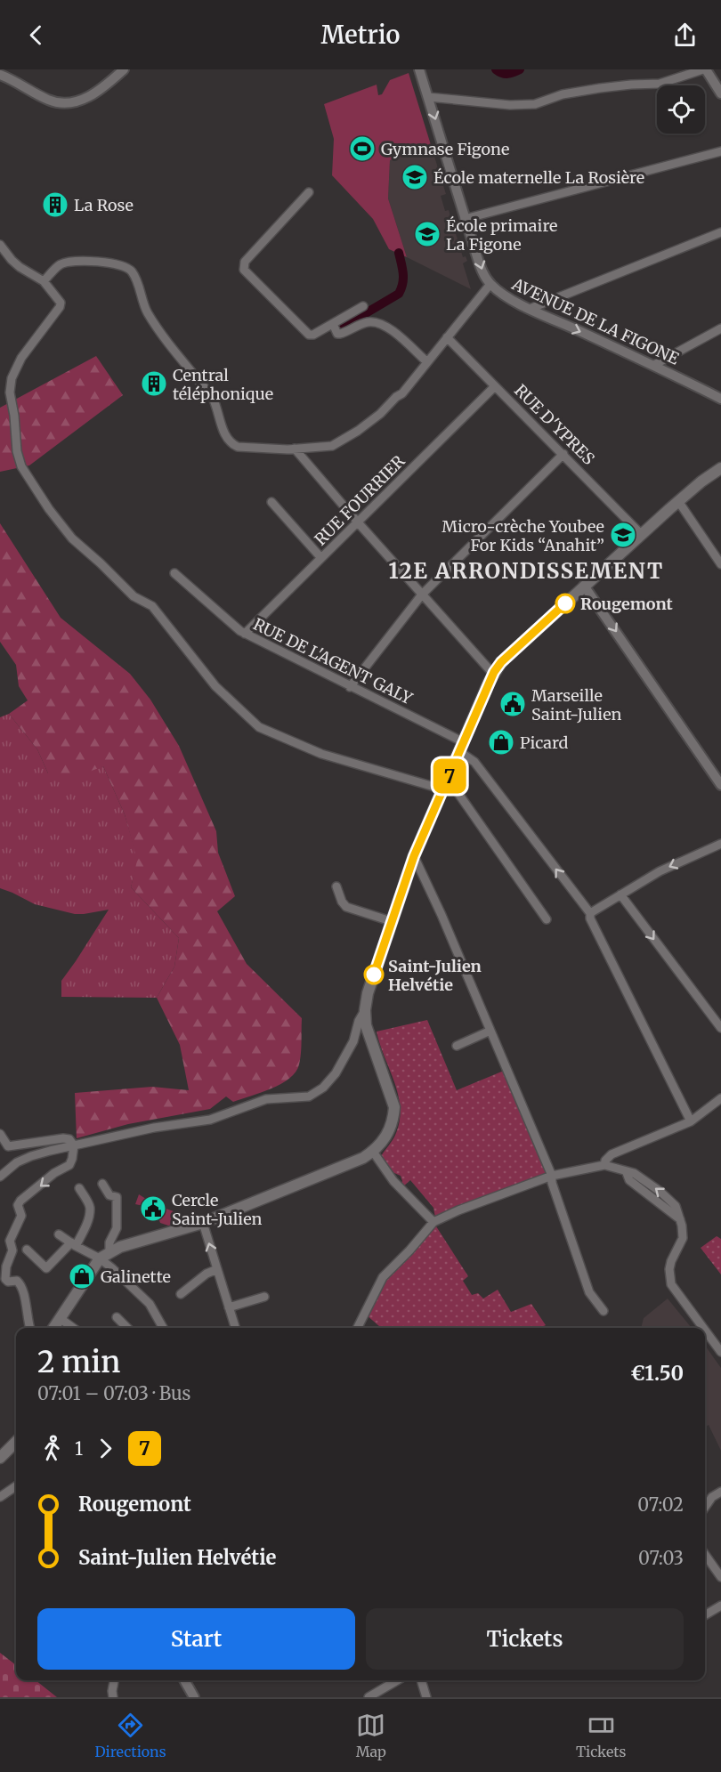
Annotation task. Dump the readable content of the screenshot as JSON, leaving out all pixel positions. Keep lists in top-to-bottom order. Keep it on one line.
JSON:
{"streets":{"street":["AVENUE DE LA FIGONE","RUE D'YPRES","RUE FOURRIER","RUE DE L'AGENT GALY"]},"crossings":[["RUE D'YPRES","RUE FOURRIER"],["RUE FOURRIER","RUE DE L'AGENT GALY"]],"one_way":["AVENUE DE LA FIGONE"],"districts":["12E ARRONDISSEMENT"],"places":{"sports":["Gymnase Figone"],"school or university":["École maternelle La Rosière","École primaire La Figone","Micro-crèche Youbee For Kids “Anahit”"],"building":["La Rose","Central téléphonique"],"other":["Rougemont","Saint-Julien Helvétie"],"public building":["Marseille Saint-Julien","Cercle Saint-Julien"],"shop":["Picard","Galinette"]},"lines":["bus line 7"],"page":{"header":"Metrio","on_map":"7","heading":["2 min","07:01 – 07:03 · Bus","€1.50"],"legs":["1","7"],"list":[{"name":"Rougemont","value":"07:02"},{"name":"Saint-Julien Helvétie","value":"07:03"}],"buttons":["Start","Tickets"],"tabs":["Directions","Map","Tickets"]}}
